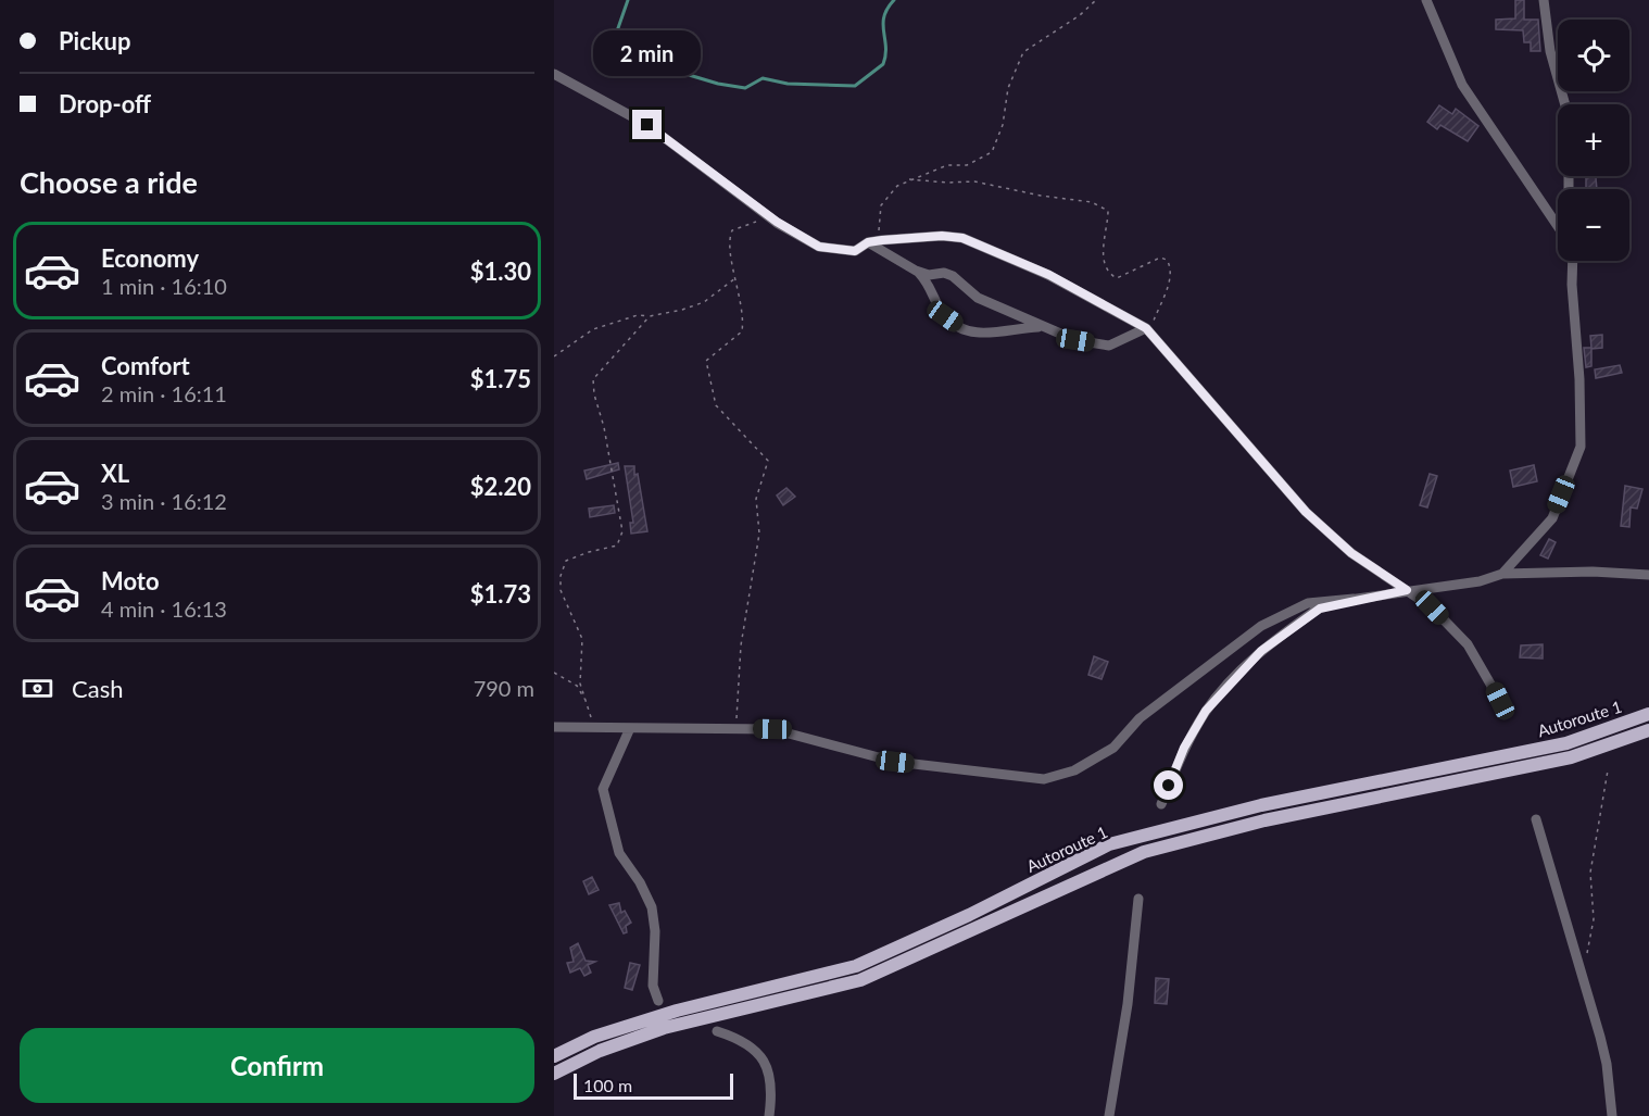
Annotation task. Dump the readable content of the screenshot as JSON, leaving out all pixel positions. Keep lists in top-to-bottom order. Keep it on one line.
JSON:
{"streets":{"main road":["Autoroute 1"]},"scale_bar":"100 m","page":{"banner":["Pickup","Drop-off"],"map_buttons":["+","−"],"bubble":"2 min","heading":"Choose a ride","list":[{"name":"Economy","note":"1 min · 16:10","value":"$1.30"},{"name":"Comfort","note":"2 min · 16:11","value":"$1.75"},{"name":"XL","note":"3 min · 16:12","value":"$2.20"},{"name":"Moto","note":"4 min · 16:13","value":"$1.73"}],"pay":["Cash","790 m"],"buttons":"Confirm","scale":"100 m"}}
